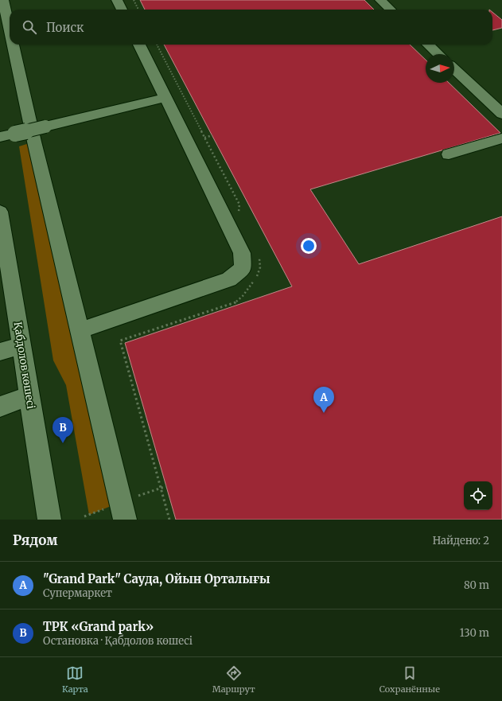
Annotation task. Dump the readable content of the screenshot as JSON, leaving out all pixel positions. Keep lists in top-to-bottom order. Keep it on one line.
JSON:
{"streets":{"street":["Қабдолов көшесі"]},"north":"right","page":{"search":"Поиск","pins":["A","B"],"heading":["Рядом","Найдено: 2"],"list":[{"mark":"A","name":"\"Grand Park\" Сауда, Ойын Орталығы","note":"Супермаркет","value":"80 m"},{"mark":"B","name":"ТРК «Grand park»","note":"Остановка · Қабдолов көшесі","value":"130 m"}],"nav":["Карта","Маршрут","Сохранённые"]}}
